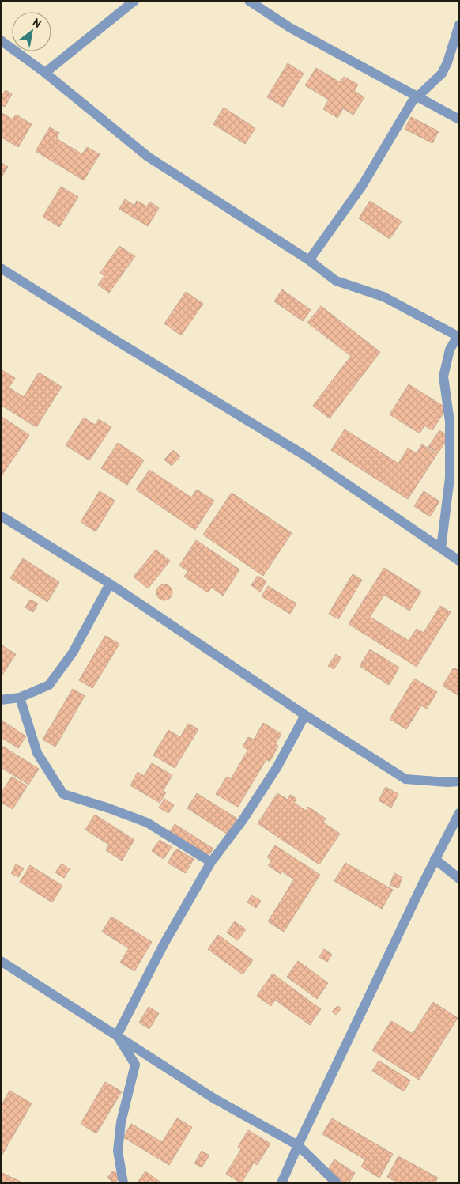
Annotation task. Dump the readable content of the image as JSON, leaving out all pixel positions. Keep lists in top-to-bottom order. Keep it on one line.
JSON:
{"north":"top right"}
